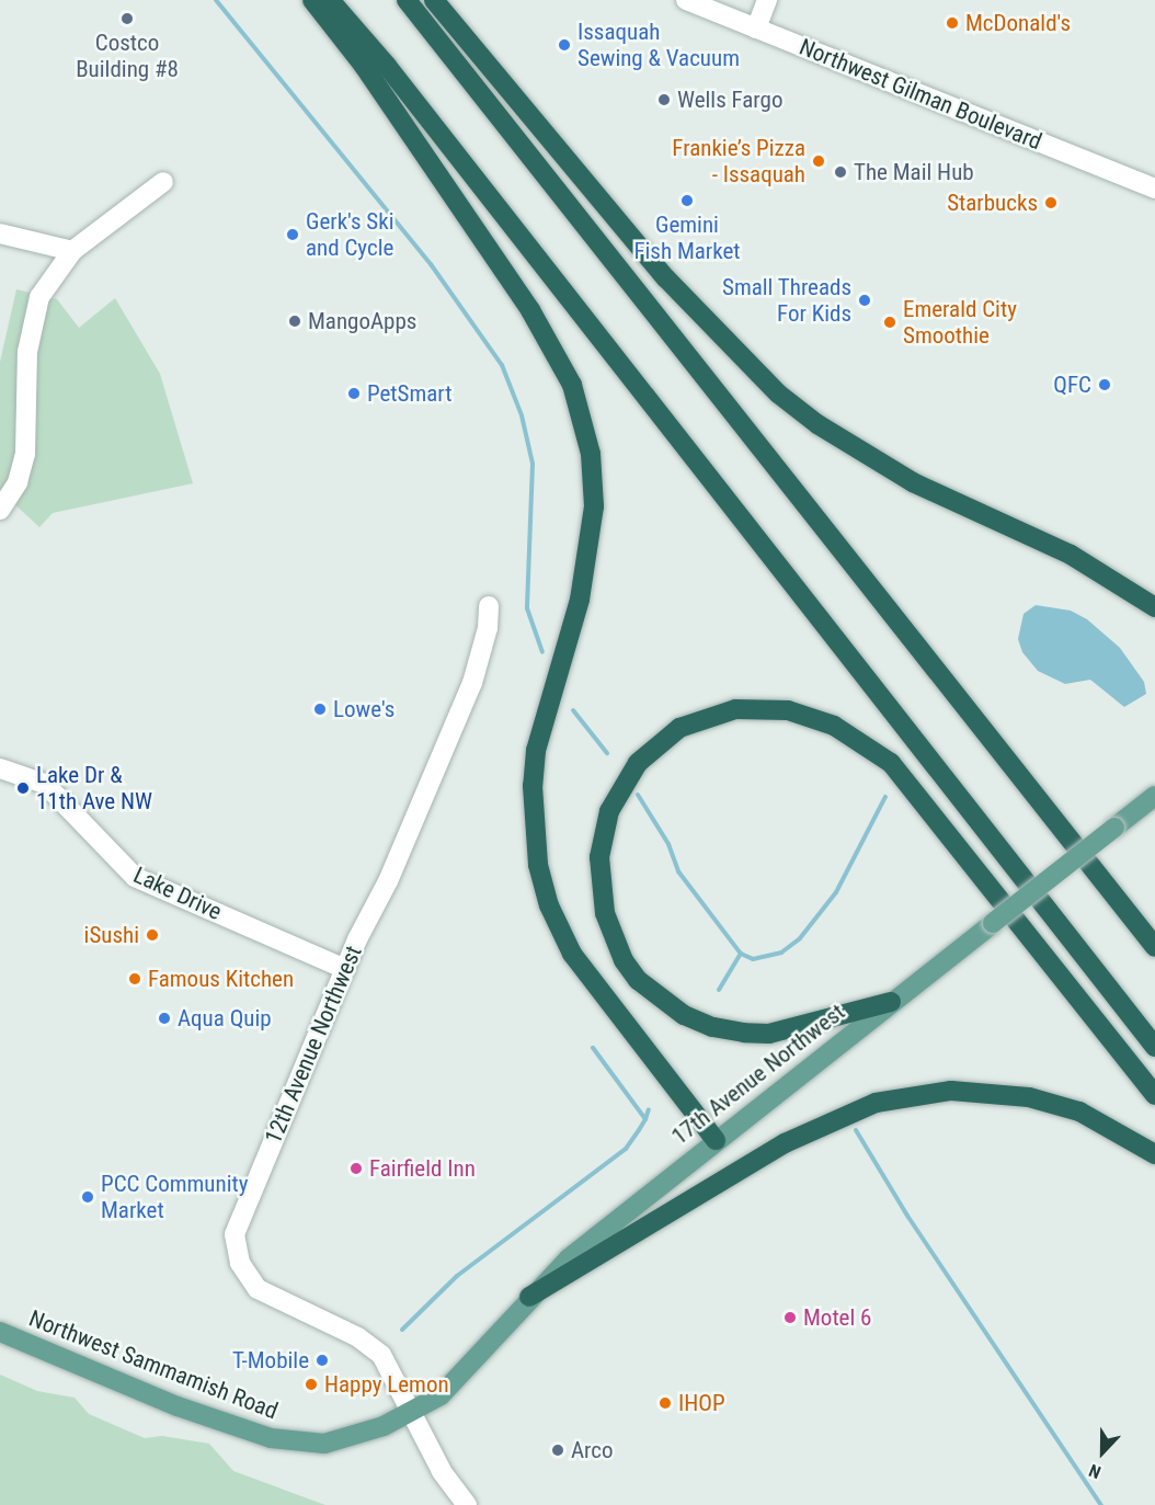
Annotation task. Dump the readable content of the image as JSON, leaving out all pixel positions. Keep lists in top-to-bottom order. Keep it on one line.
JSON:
{"streets":{"main road":["17th Avenue Northwest","Northwest Sammamish Road"],"street":["Northwest Gilman Boulevard","Lake Drive","12th Avenue Northwest"]},"crossings":[["Lake Drive","12th Avenue Northwest"],["12th Avenue Northwest","17th Avenue Northwest"],["12th Avenue Northwest","Northwest Sammamish Road"],["17th Avenue Northwest","Northwest Sammamish Road"]],"places":["Costco Building #8","McDonald's","Issaquah Sewing & Vacuum","Wells Fargo","Frankie’s Pizza - Issaquah","The Mail Hub","Gemini Fish Market","Starbucks","Gerk's Ski and Cycle","Small Threads For Kids","MangoApps","Emerald City Smoothie","QFC","PetSmart","Lowe's","Lake Dr & 11th Ave NW","iSushi","Famous Kitchen","Aqua Quip","Fairfield Inn","PCC Community Market","Motel 6","T-Mobile","Happy Lemon","IHOP","Arco"],"north":"bottom"}
